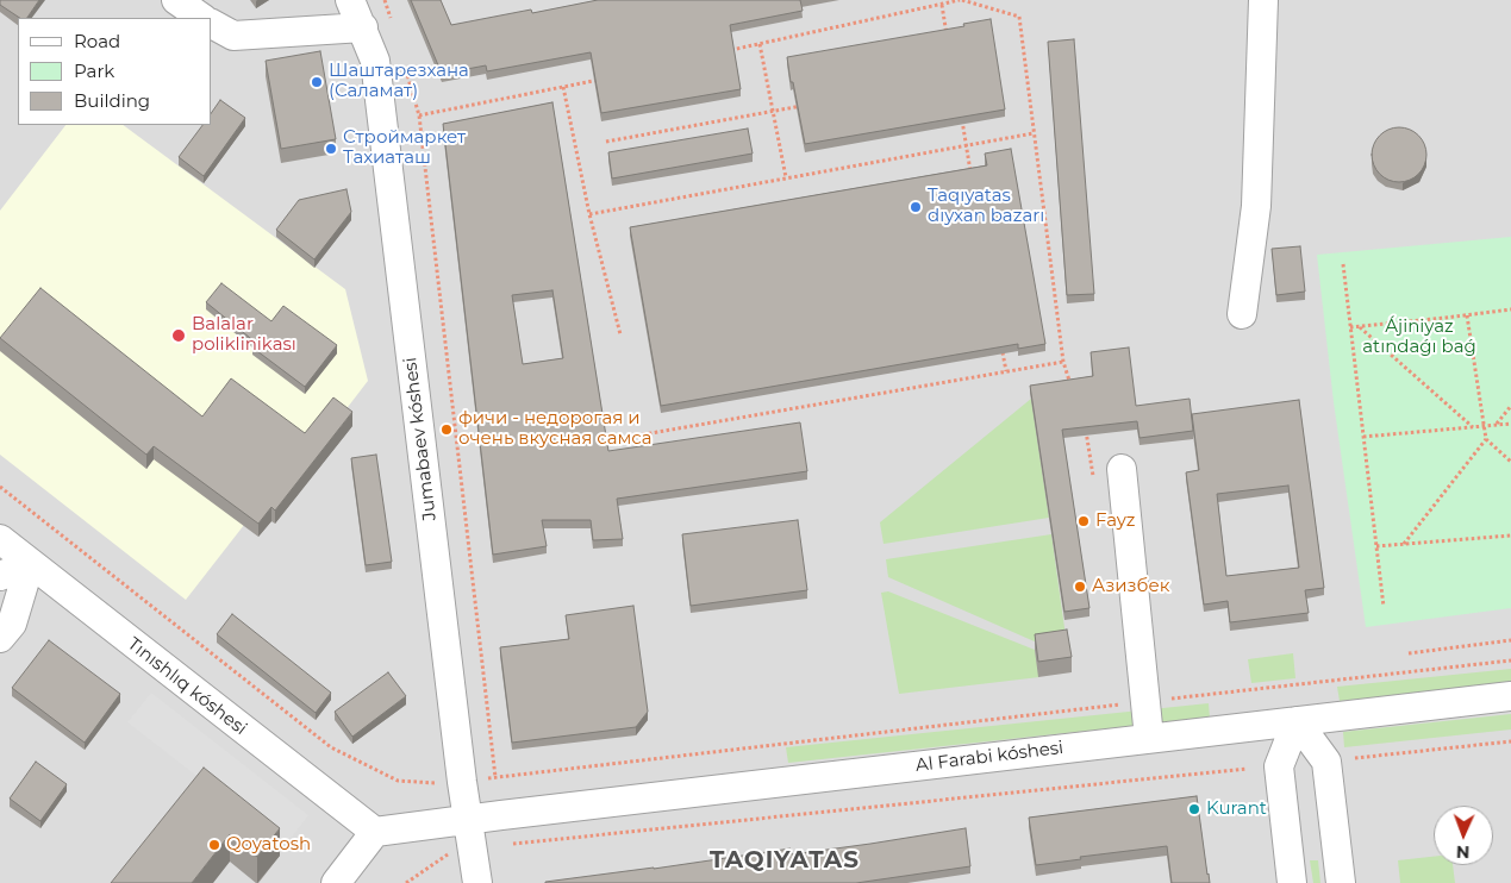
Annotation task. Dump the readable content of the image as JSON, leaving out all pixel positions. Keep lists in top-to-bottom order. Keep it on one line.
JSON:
{"streets":{"street":["Jumabaev kóshesi","Tınıshlıq kóshesi","Al Farabi kóshesi"]},"crossings":[["Jumabaev kóshesi","Al Farabi kóshesi"],["Tınıshlıq kóshesi","Al Farabi kóshesi"]],"districts":["TAQIYATAS"],"parks":["Ájiniyaz atındaǵı baǵ"],"places":["Шаштарезхана (Саламат)","Строймаркет Тахиаташ","Taqıyatas dıyxan bazarı","Balalar poliklinikası","фичи - недорогая и очень вкусная самса","Fayz","Азизбек","Kurant","Qoyatosh"],"legend":["Road","Park","Building"],"north":"bottom"}
